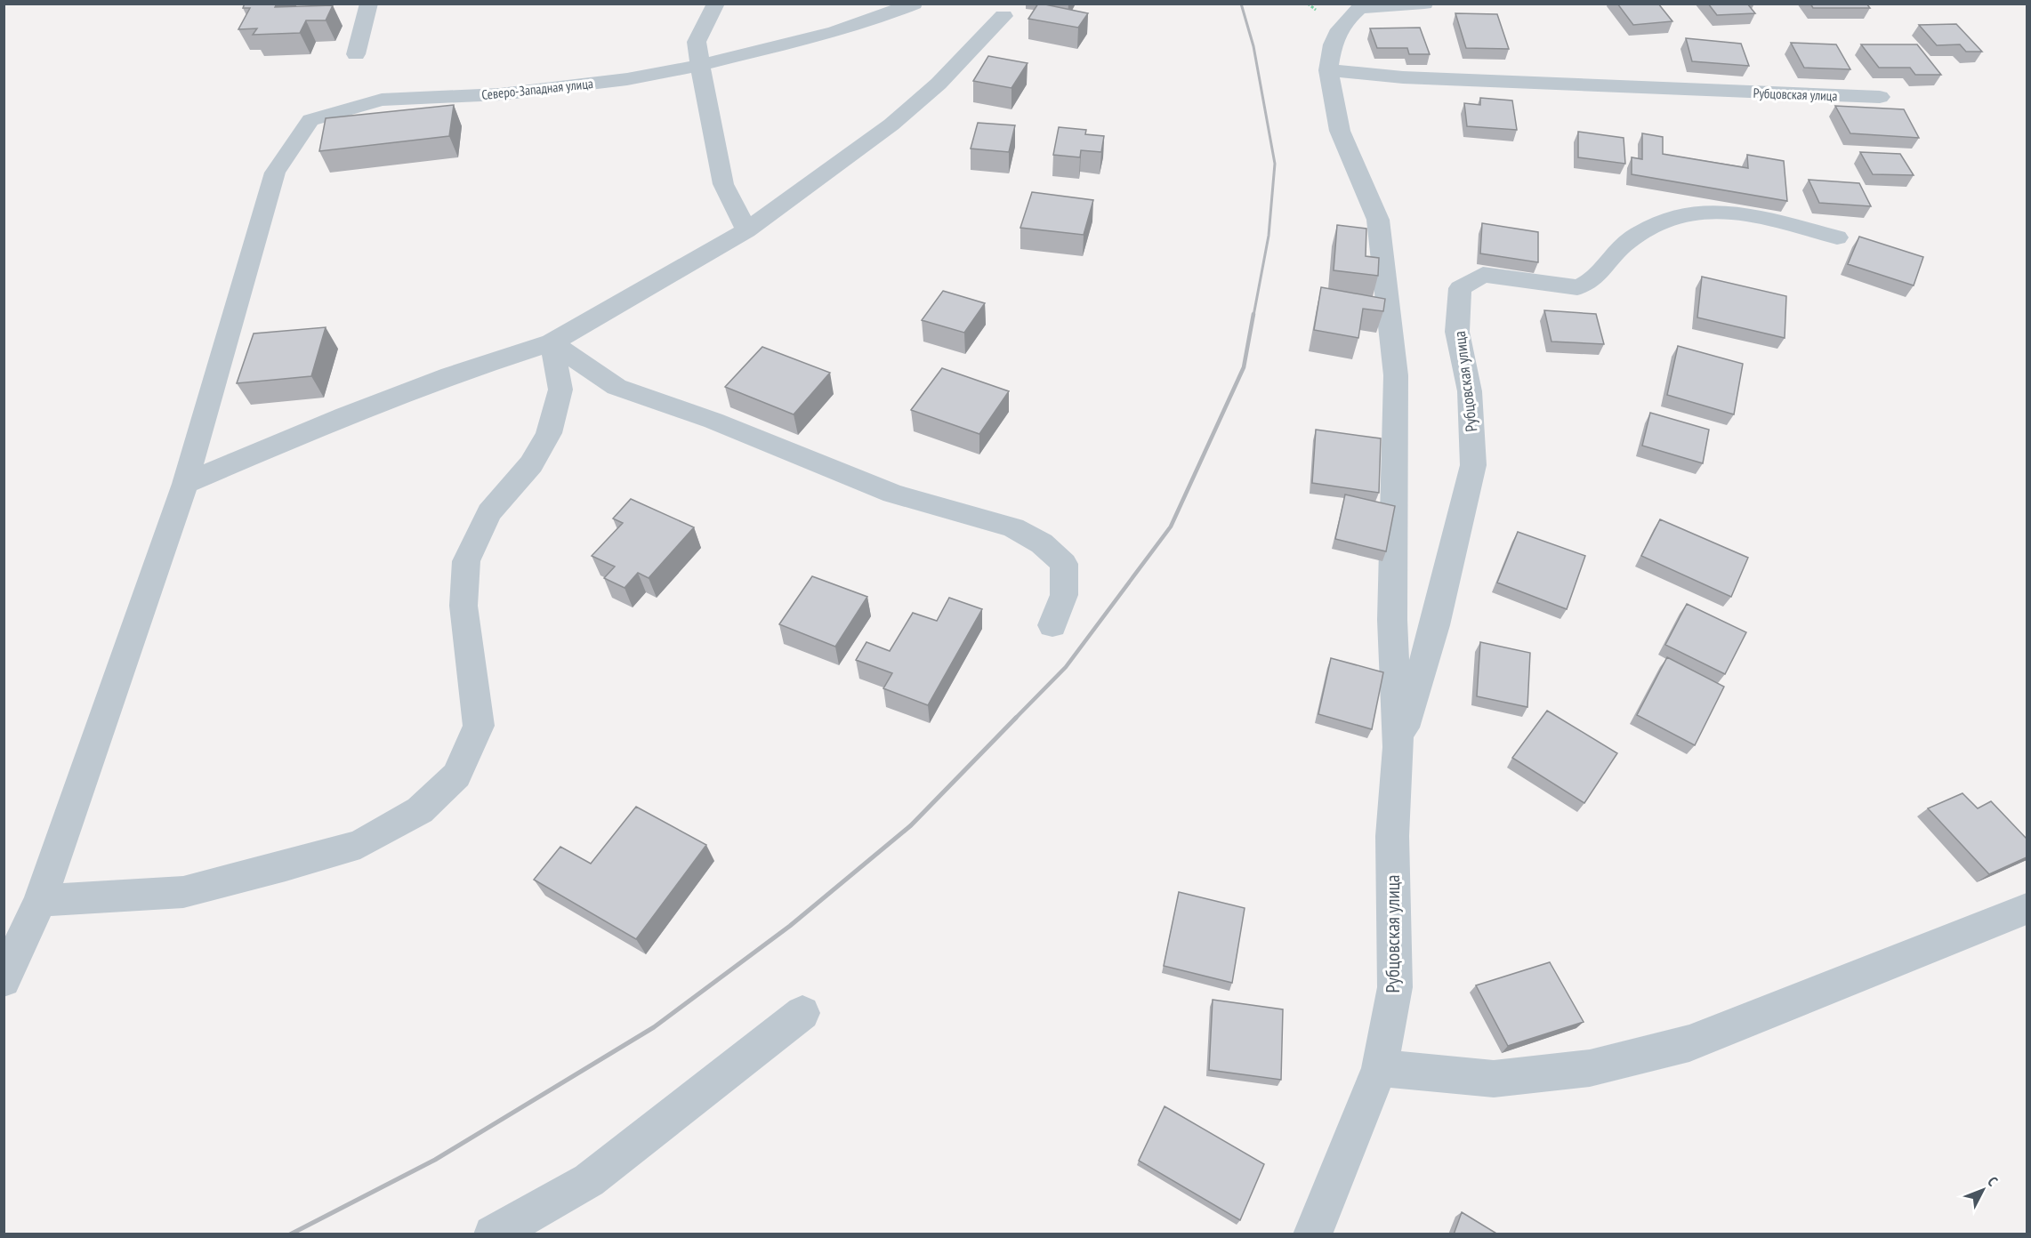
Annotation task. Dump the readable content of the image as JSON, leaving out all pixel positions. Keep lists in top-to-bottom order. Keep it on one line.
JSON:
{"streets":{"street":["Северо-Западная улица","Рубцовская улица"]},"north":"top right"}
